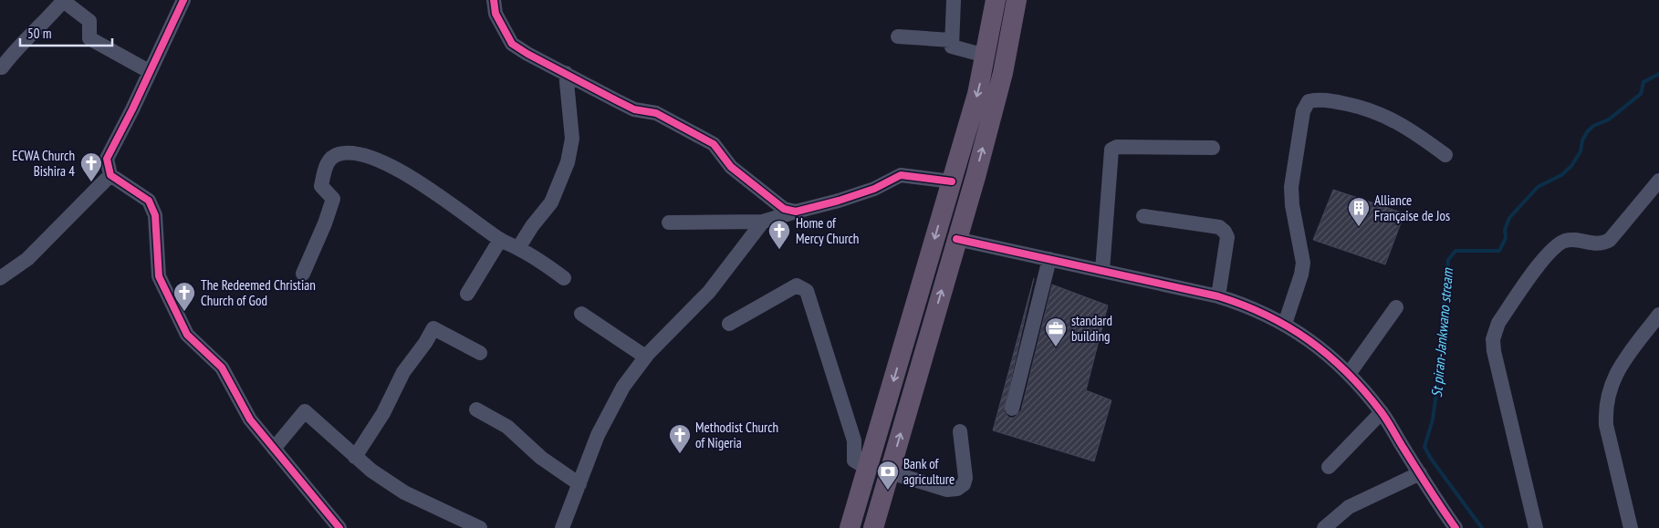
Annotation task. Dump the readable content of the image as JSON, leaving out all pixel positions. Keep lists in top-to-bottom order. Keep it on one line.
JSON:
{"water":["St piran-Jankwano stream"],"places":{"church":["ECWA Church Bishira 4","Home of Mercy Church","The Redeemed Christian Church of God","Methodist Church of Nigeria"],"building":["Alliance Française de Jos"],"office":["standard building"],"bank":["Bank of agriculture"]},"scale_bar":"50 m"}
